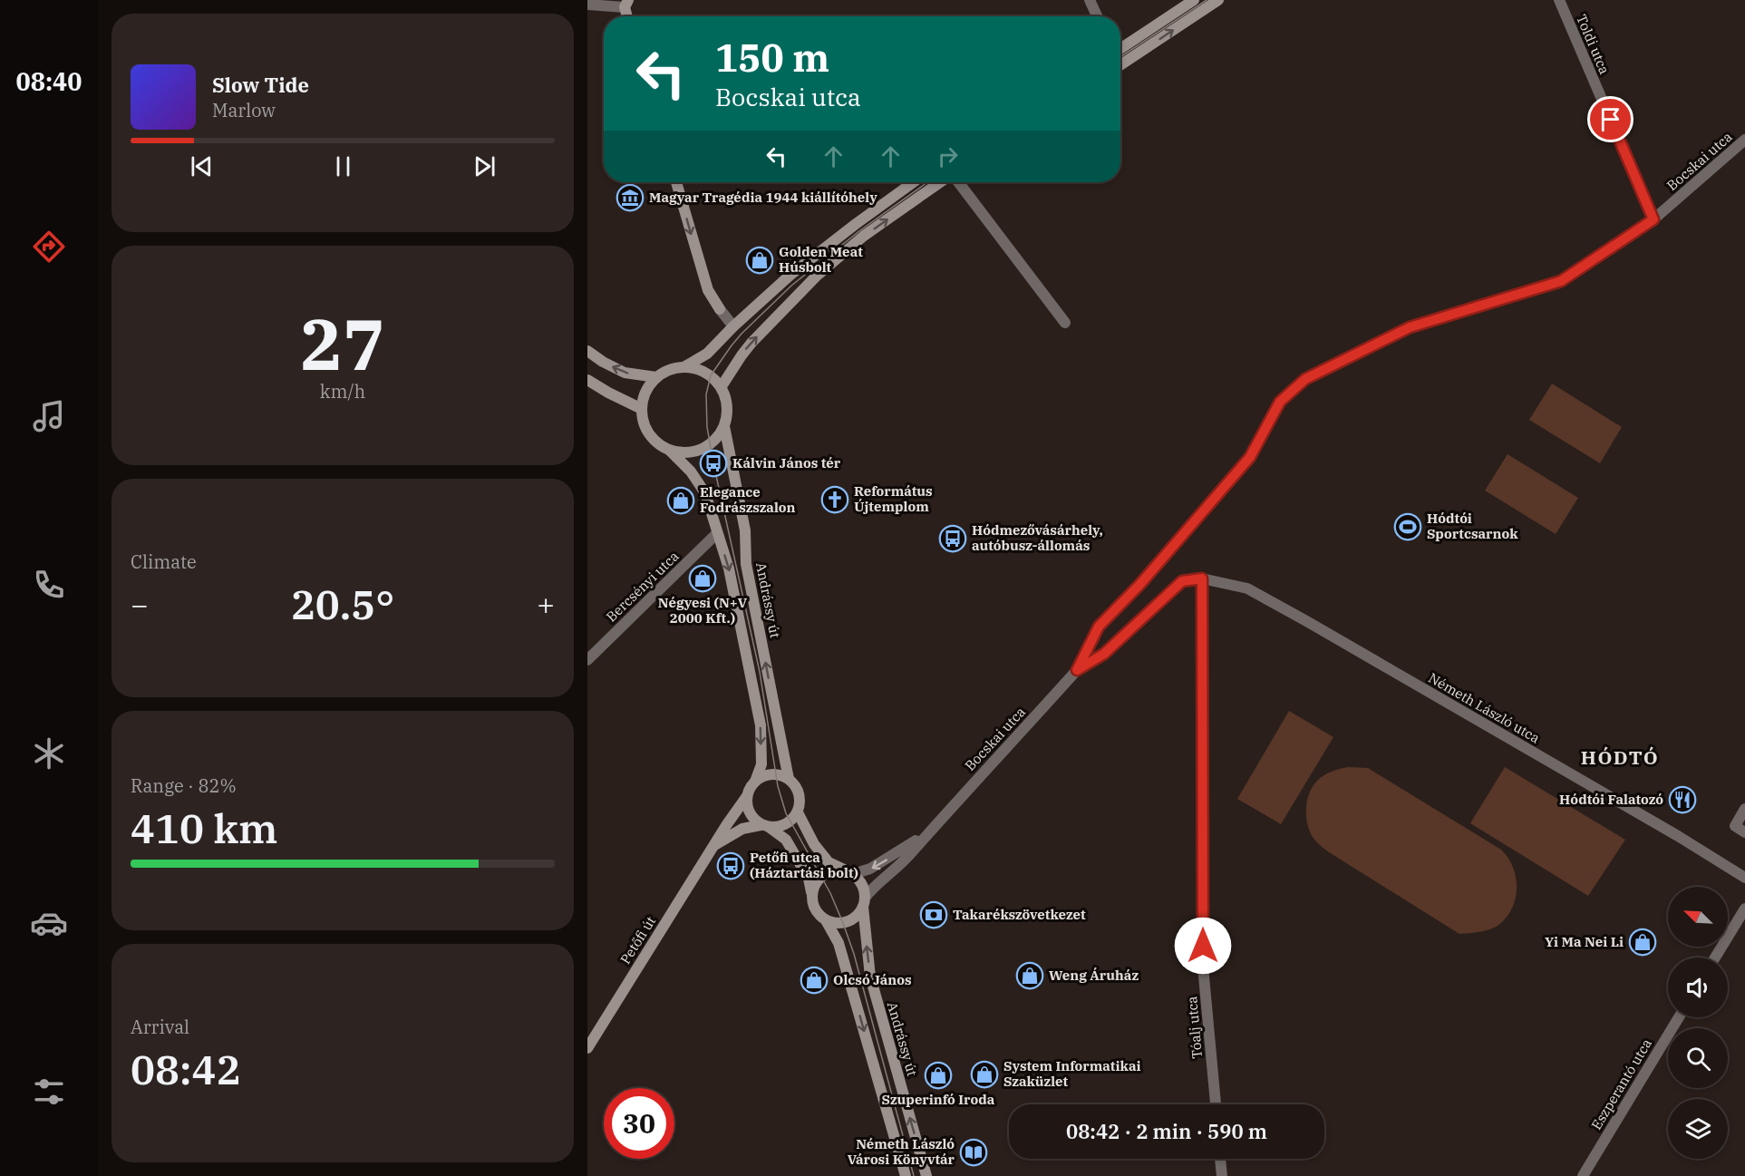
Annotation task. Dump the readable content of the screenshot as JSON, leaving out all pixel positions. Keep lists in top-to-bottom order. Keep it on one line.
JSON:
{"streets":{"street":["Toldi utca","Bocskai utca","Bercsényi utca","Andrássy út","Németh László utca","Petőfi út","Tóalj utca","Eszperantó utca"]},"crossings":[["Toldi utca","Bocskai utca"],["Bocskai utca","Andrássy út"],["Bocskai utca","Németh László utca"],["Bocskai utca","Tóalj utca"],["Andrássy út","Petőfi út"],["Németh László utca","Tóalj utca"]],"districts":["HÓDTÓ"],"places":{"museum":["Magyar Tragédia 1944 kiállítóhely"],"shop":["Golden Meat Húsbolt","Elegance Fodrászszalon","Négyesi (N+V 2000 Kft.)","Yi Ma Nei Li","Weng Áruház","Olcsó János","System Informatikai Szaküzlet","Szuperinfó Iroda"],"bus stop":["Kálvin János tér","Hódmezővásárhely, autóbusz-állomás","Petőfi utca (Háztartási bolt)"],"church":["Református Újtemplom"],"sports":["Hódtói Sportcsarnok"],"restaurant":["Hódtói Falatozó"],"bank":["Takarékszövetkezet"],"library":["Németh László Városi Könyvtár"]},"north":"top left","page":{"tabs":"08:40","turn":["150 m","Bocskai utca"],"song":["Slow Tide","Marlow"],"tile":[["27","km/h"],"Climate",["Range · 82%","410 km"],["Arrival","08:42"]],"heat":["−","20.5°","+"],"limit":"30","trip":"08:42 · 2 min · 590 m"}}
